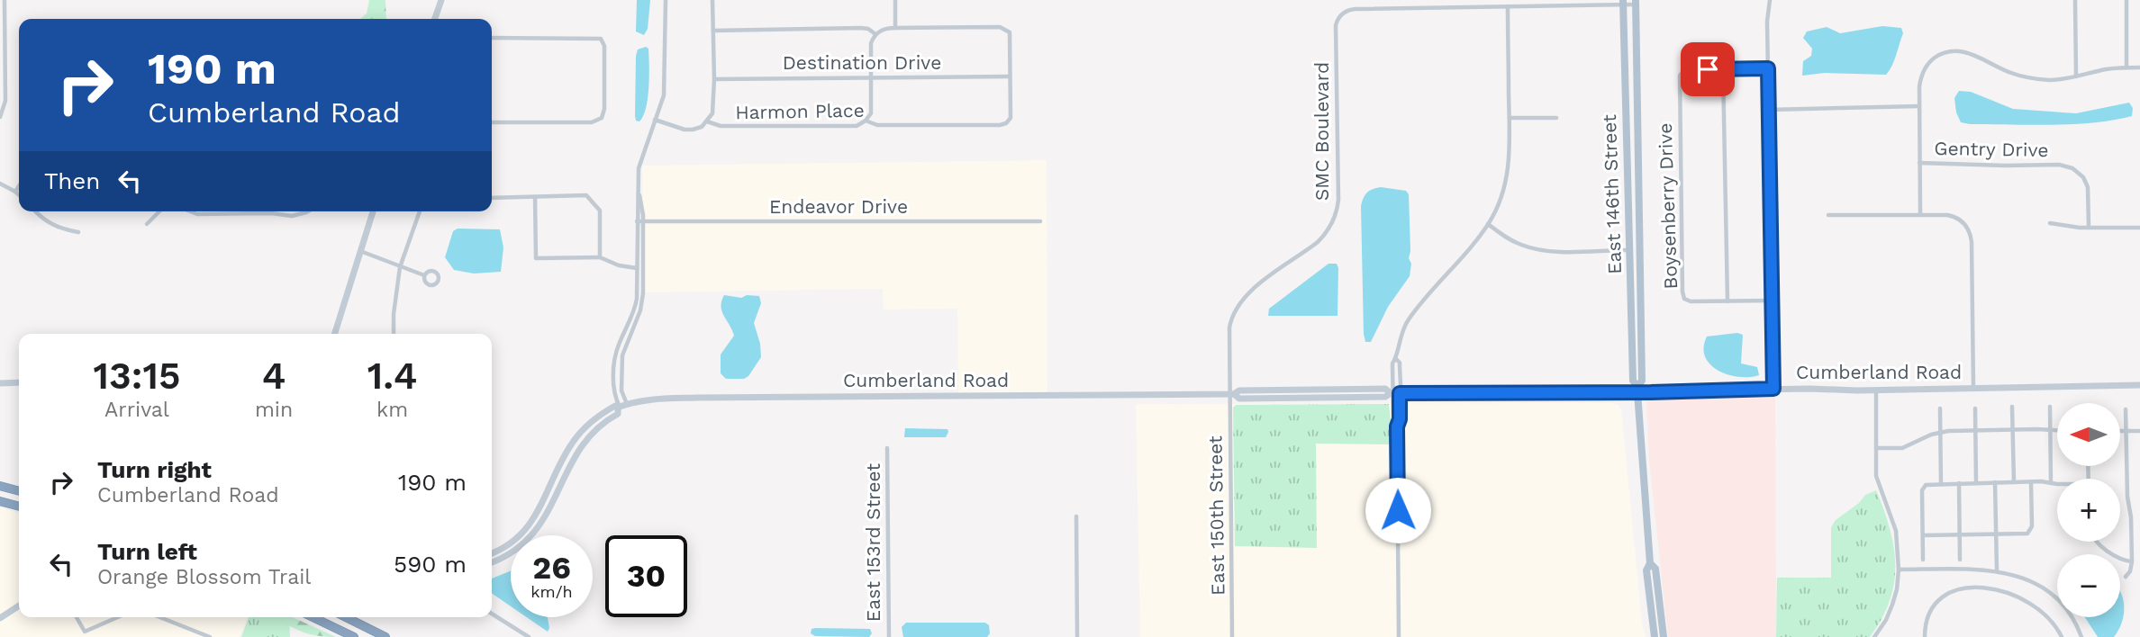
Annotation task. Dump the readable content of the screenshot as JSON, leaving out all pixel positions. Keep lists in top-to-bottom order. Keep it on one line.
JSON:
{"streets":{"main road":["East 146th Street"],"street":["Destination Drive","Harmon Place","SMC Boulevard","Gentry Drive","Boysenberry Drive","Endeavor Drive","Cumberland Road","East 150th Street","East 153rd Street"]},"crossings":[["Destination Drive","Harmon Place"],["SMC Boulevard","Cumberland Road"],["SMC Boulevard","East 150th Street"],["East 146th Street","Cumberland Road"],["Cumberland Road","East 150th Street"]],"north":"left","page":{"turn":["190 m","Cumberland Road"],"then":"Then","eta":["13:15","Arrival","4","min","1.4","km"],"map_buttons":["+","−"],"list":[{"name":"Turn right","note":"Cumberland Road","value":"190 m"},{"name":"Turn left","note":"Orange Blossom Trail","value":"590 m"}],"speed":"26 km/h","limit":"30"}}
